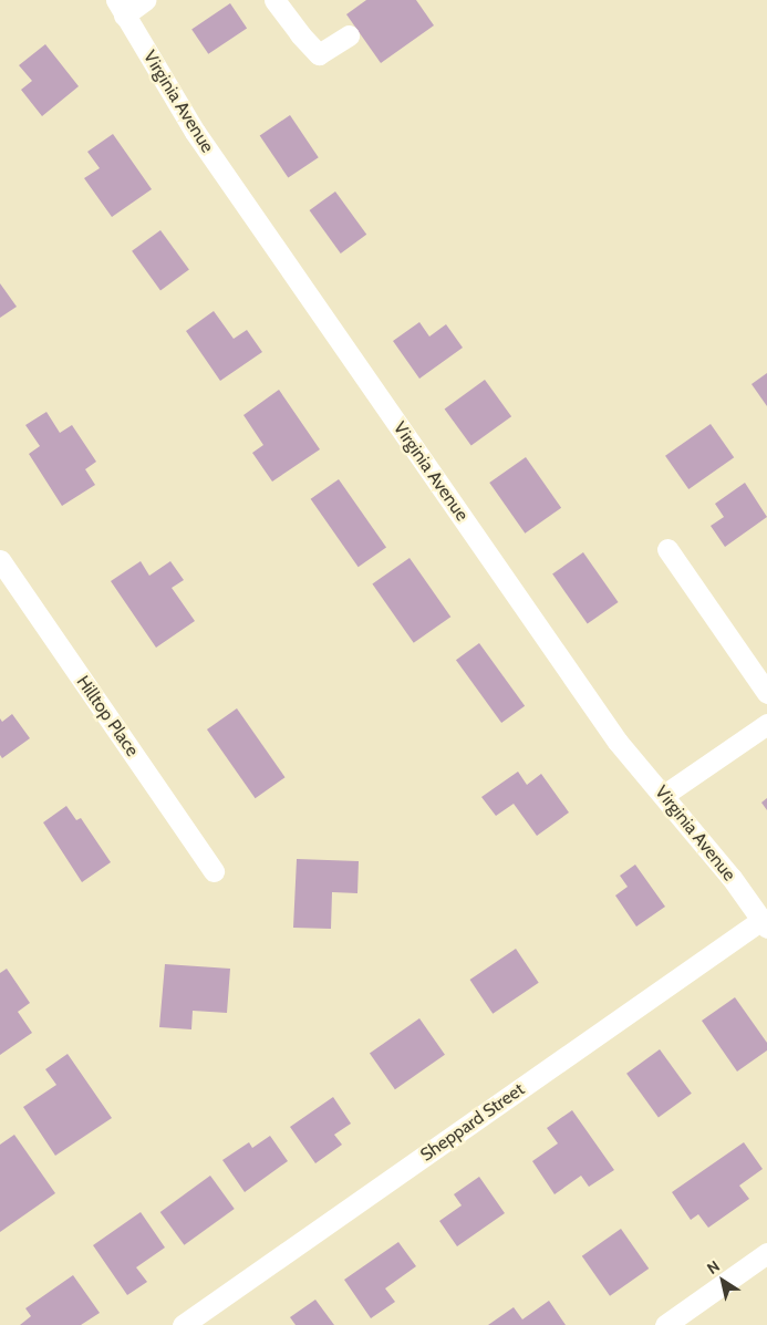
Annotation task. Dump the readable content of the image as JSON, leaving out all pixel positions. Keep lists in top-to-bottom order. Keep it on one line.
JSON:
{"streets":{"street":["Virginia Avenue","Hilltop Place","Sheppard Street"]},"crossings":[["Virginia Avenue","Sheppard Street"]],"north":"top left"}
